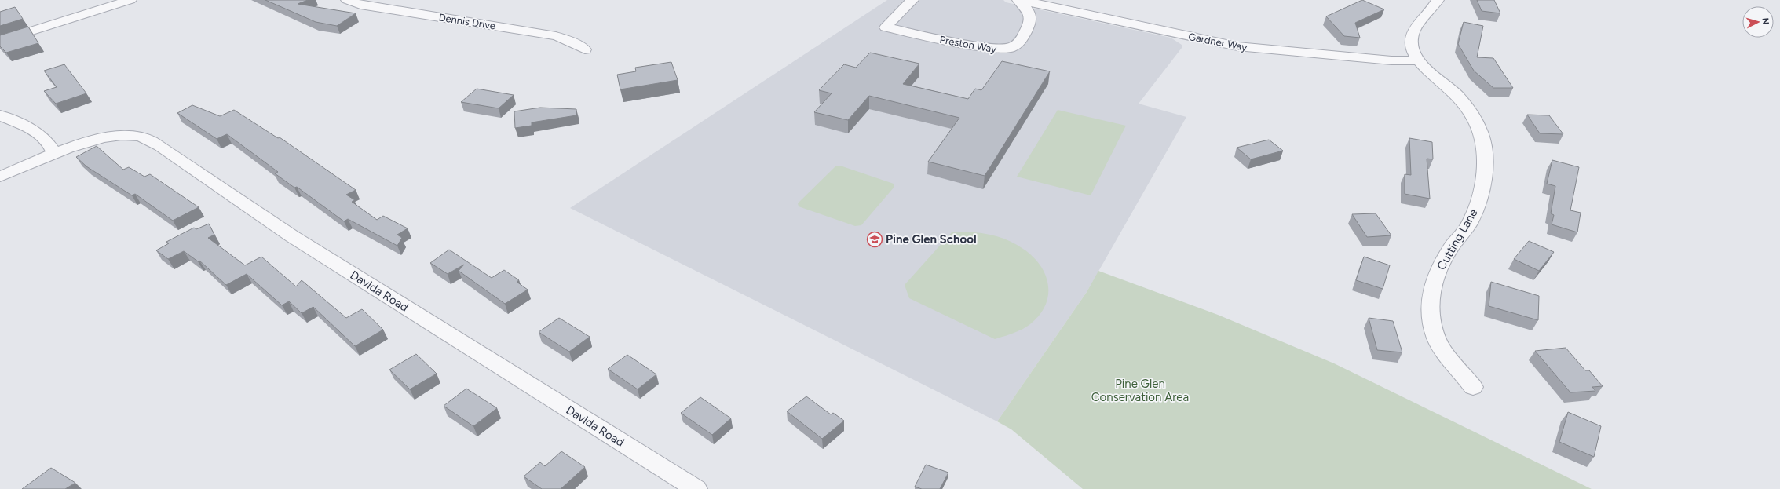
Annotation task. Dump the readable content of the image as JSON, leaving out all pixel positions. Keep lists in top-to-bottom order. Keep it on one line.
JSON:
{"streets":{"street":["Dennis Drive","Gardner Way","Preston Way","Cutting Lane","Davida Road"]},"crossings":[["Gardner Way","Preston Way"],["Gardner Way","Cutting Lane"]],"parks":["Pine Glen Conservation Area"],"places":{"school or university":["Pine Glen School"]},"north":"right"}
